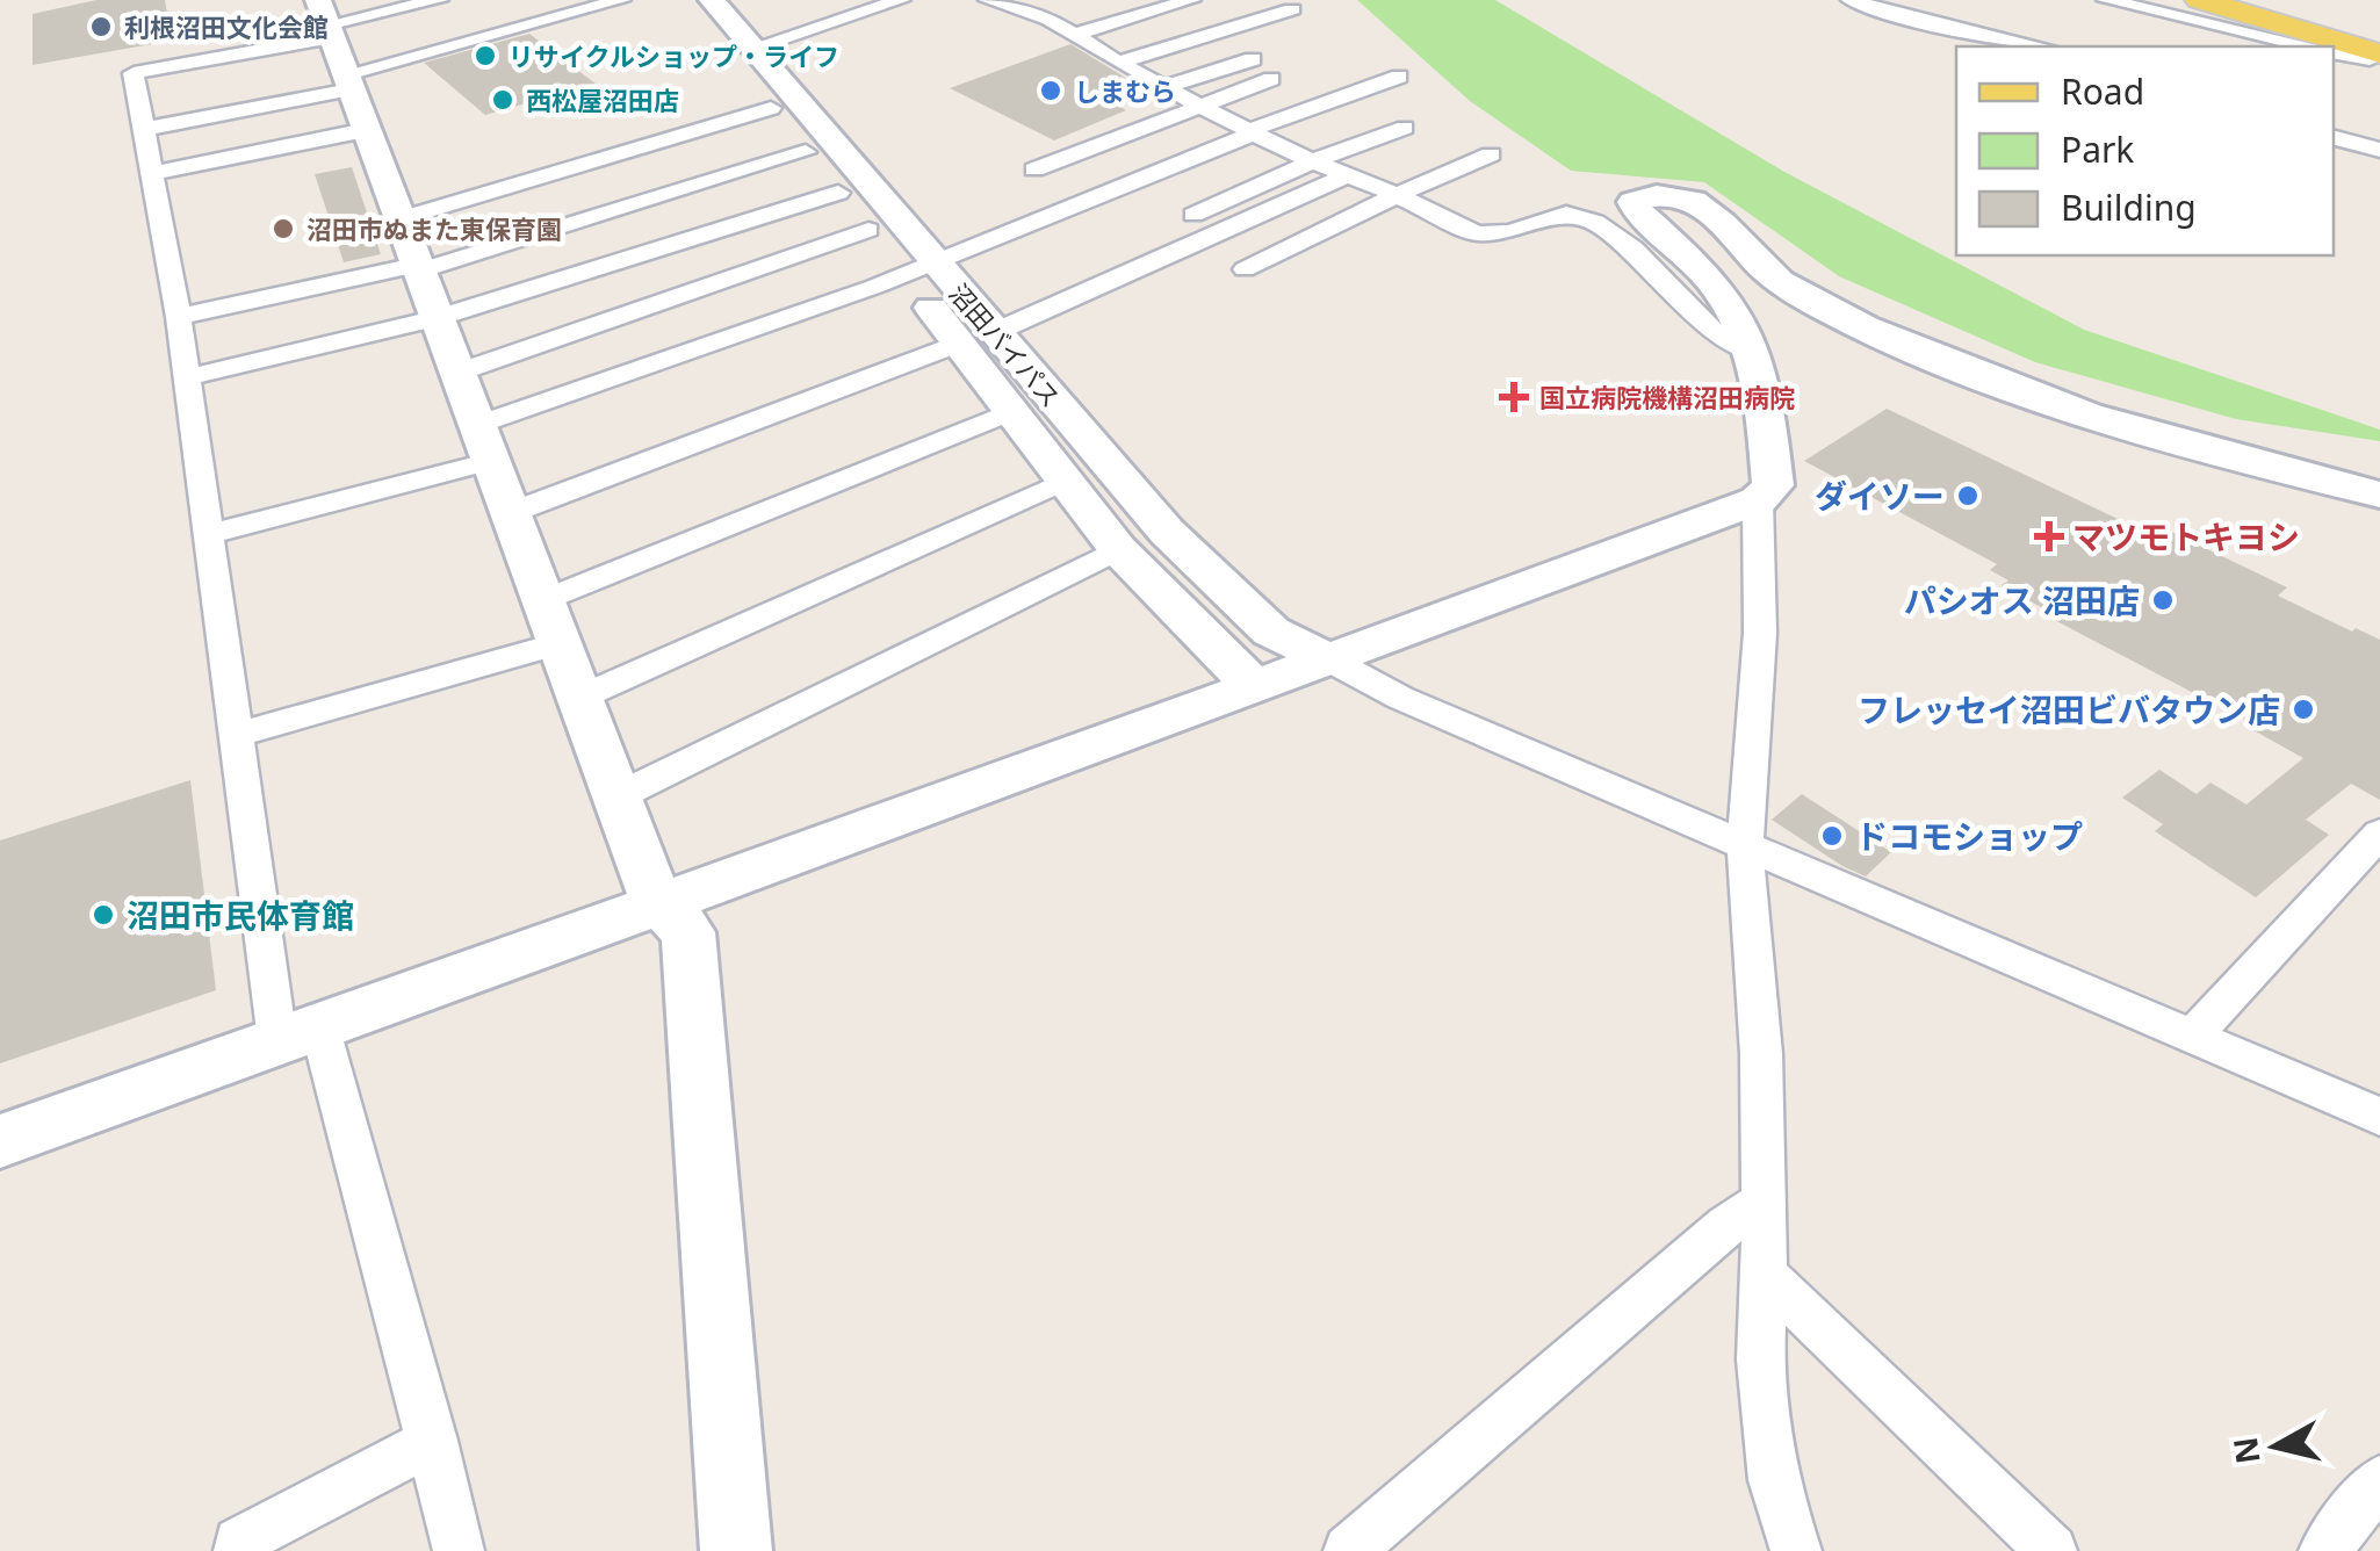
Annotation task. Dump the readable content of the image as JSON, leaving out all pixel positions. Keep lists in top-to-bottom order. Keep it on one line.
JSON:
{"streets":{"street":["沼田バイパス"]},"places":{"other":["利根沼田文化会館","リサイクルショップ・ライフ","しまむら","西松屋沼田店","沼田市ぬまた東保育園","ダイソー","パシオス 沼田店","フレッセイ沼田ビバタウン店","ドコモショップ","沼田市民体育館"],"health":["国立病院機構沼田病院","マツモトキヨシ"]},"legend":["Road","Park","Building"],"north":"left"}
